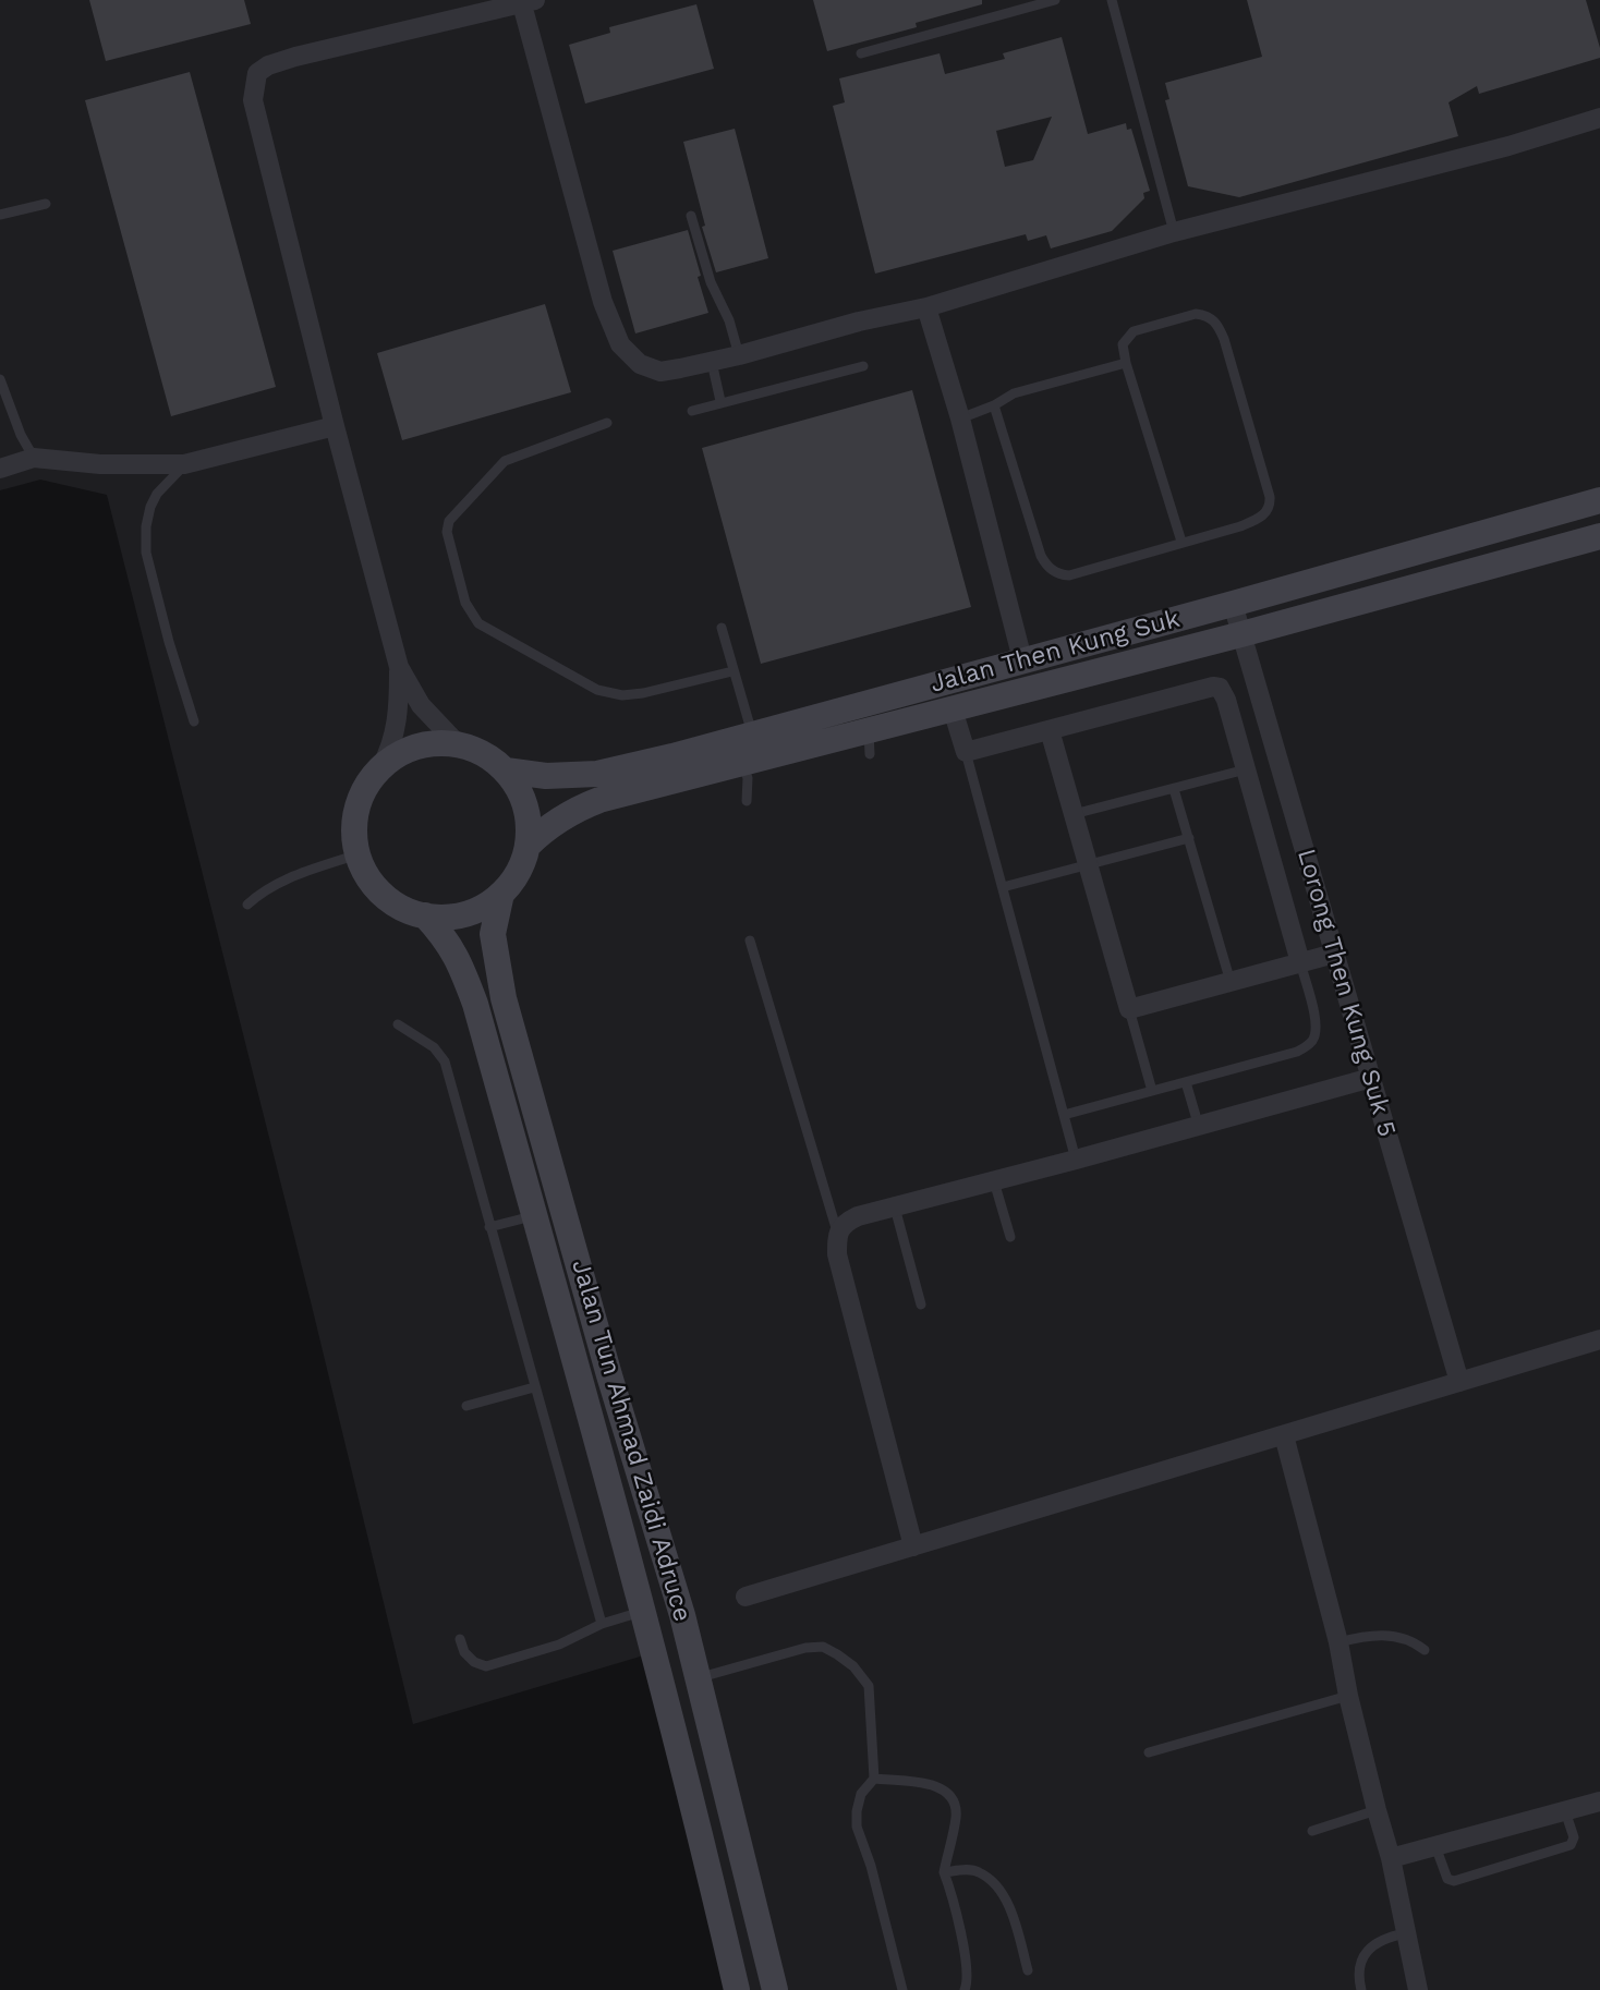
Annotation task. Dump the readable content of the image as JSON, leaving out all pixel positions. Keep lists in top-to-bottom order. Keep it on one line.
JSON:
{"streets":{"street":["Jalan Then Kung Suk","Lorong Then Kung Suk 5","Jalan Tun Ahmad Zaidi Adruce"]},"crossings":[["Jalan Then Kung Suk","Lorong Then Kung Suk 5"],["Jalan Then Kung Suk","Jalan Tun Ahmad Zaidi Adruce"]]}
